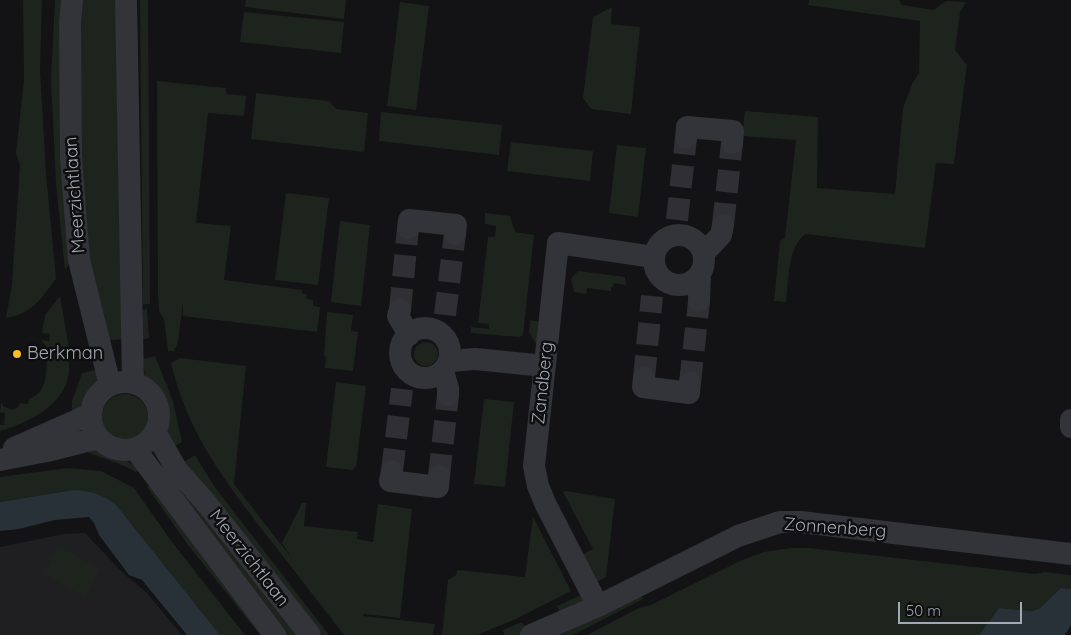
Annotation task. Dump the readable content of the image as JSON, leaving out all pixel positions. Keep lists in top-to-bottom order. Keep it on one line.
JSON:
{"streets":{"street":["Meerzichtlaan","Zandberg","Zonnenberg"]},"crossings":[["Zandberg","Zonnenberg"]],"places":["Berkman"],"scale_bar":"50 m"}
